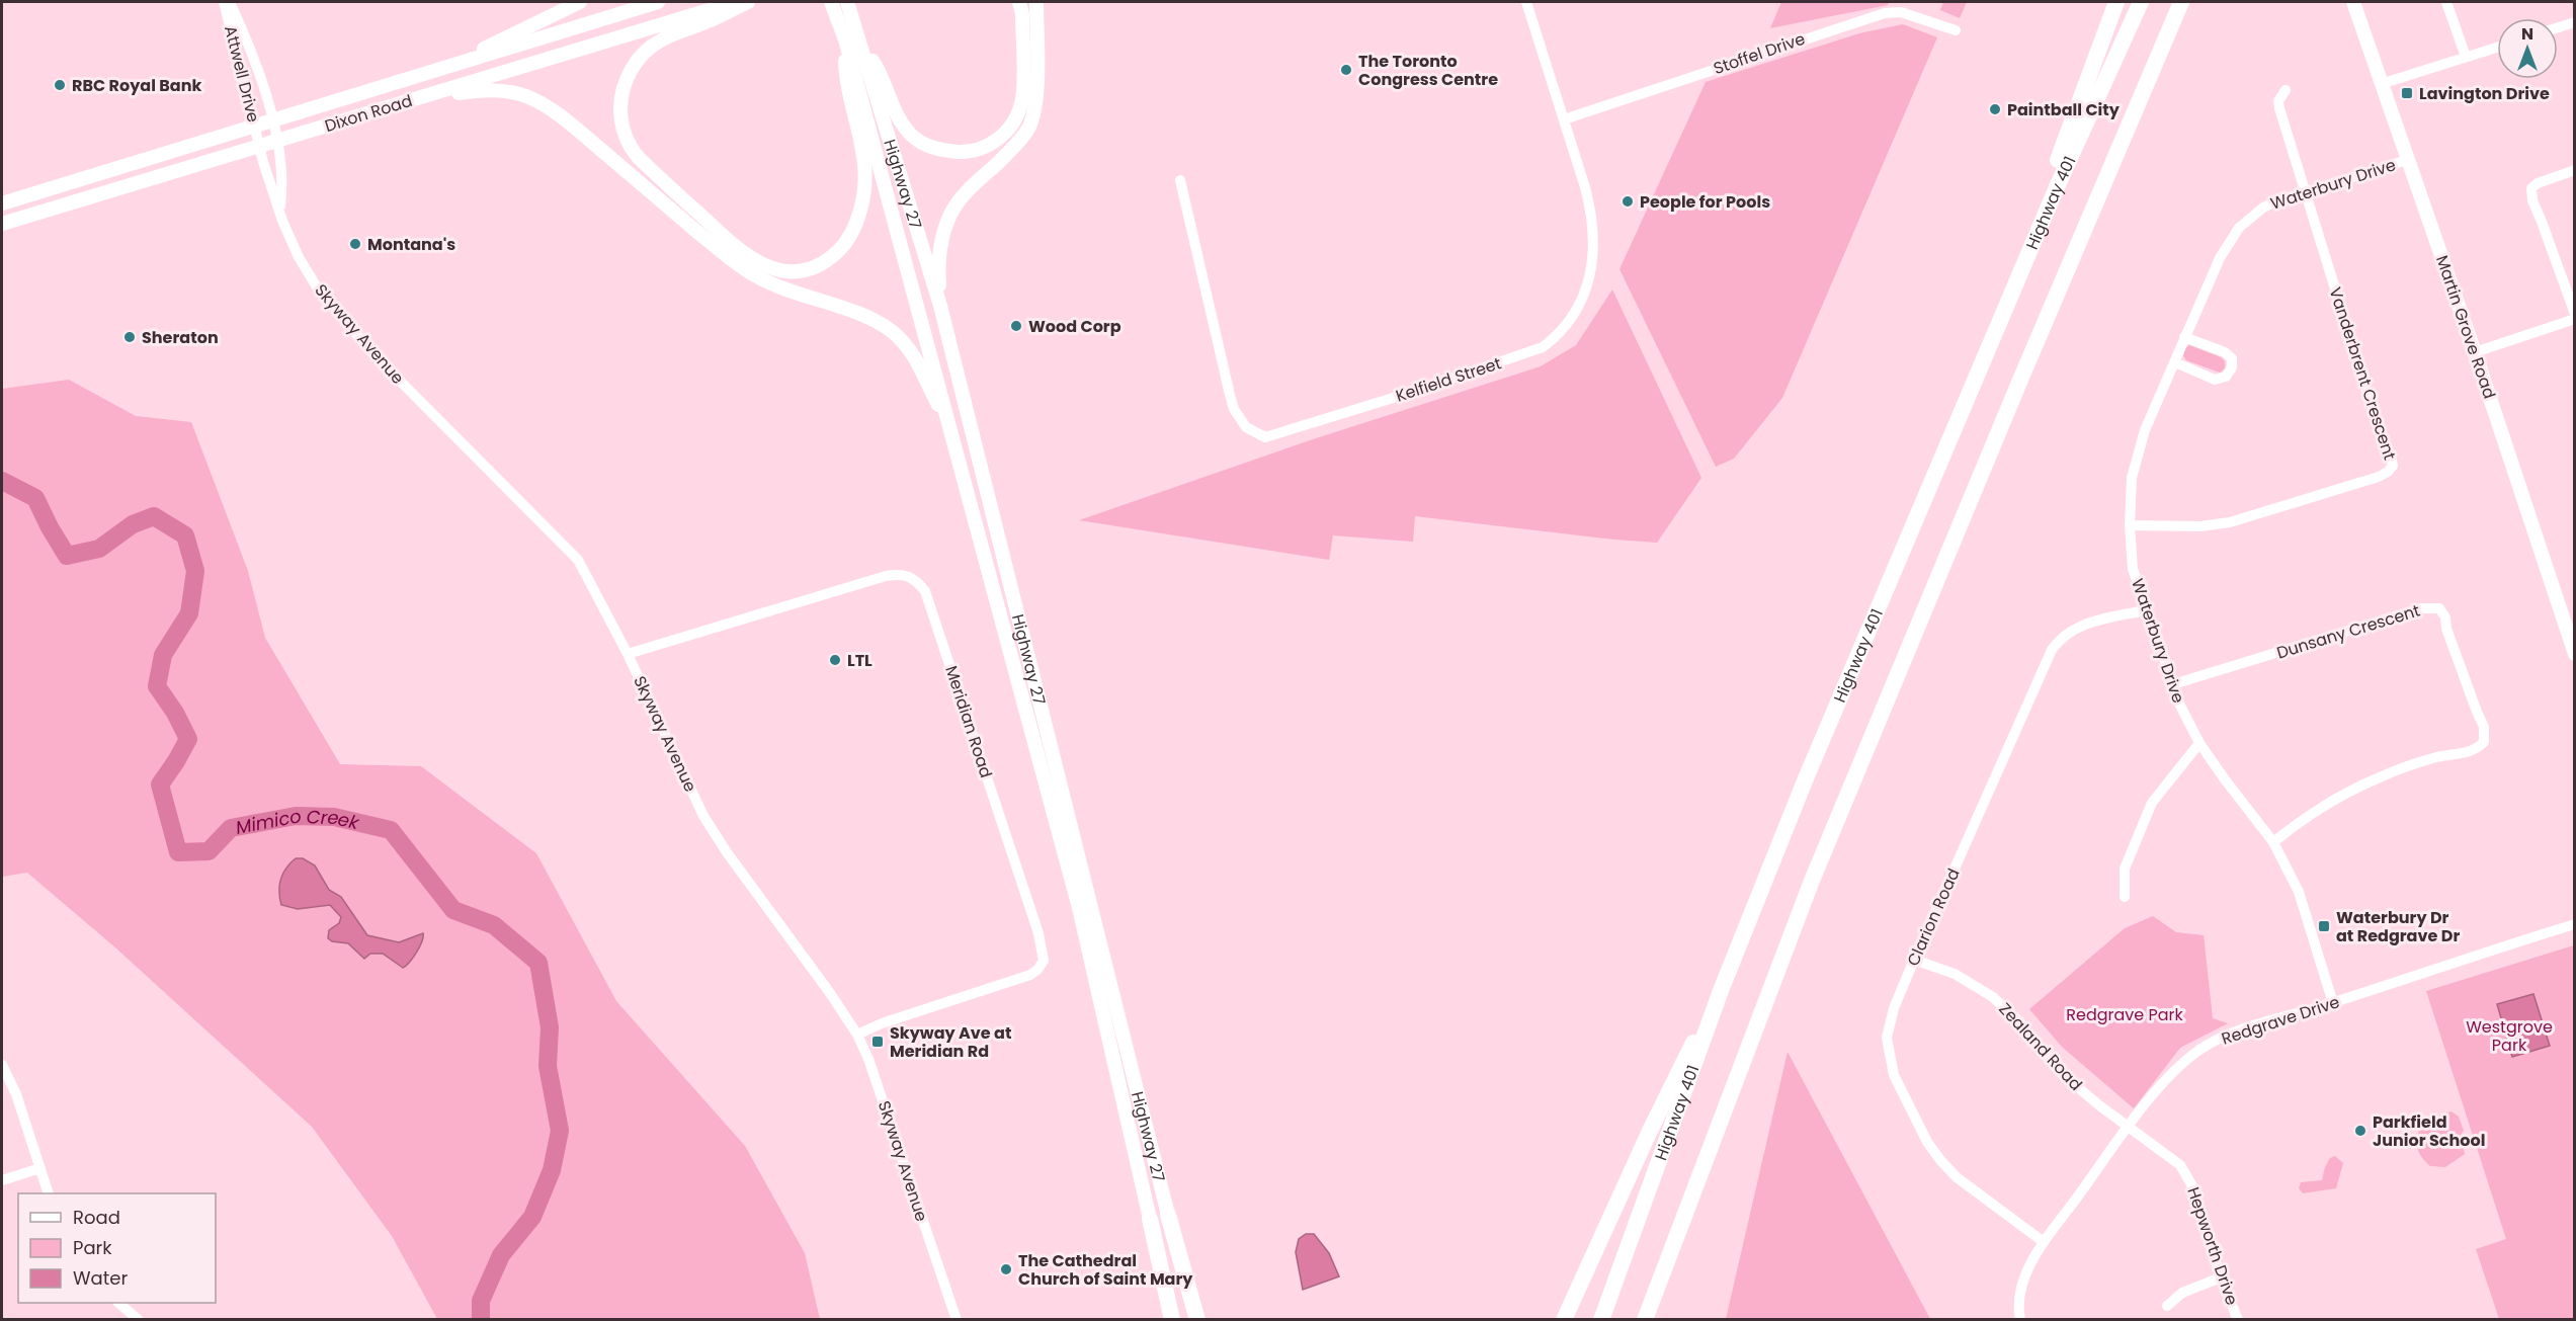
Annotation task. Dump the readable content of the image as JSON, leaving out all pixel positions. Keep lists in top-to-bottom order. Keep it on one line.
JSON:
{"streets":{"highway":["Highway 27","Highway 401"],"main road":["Dixon Road","Martin Grove Road"],"street":["Stoffel Drive","Attwell Drive","Waterbury Drive","Skyway Avenue","Vanderbrent Crescent","Kelfield Street","Dunsany Crescent","Meridian Road","Clarion Road","Redgrave Drive","Zealand Road","Hepworth Drive"]},"crossings":[["Stoffel Drive","Kelfield Street"],["Attwell Drive","Dixon Road"],["Attwell Drive","Skyway Avenue"],["Dixon Road","Skyway Avenue"],["Waterbury Drive","Martin Grove Road"],["Waterbury Drive","Vanderbrent Crescent"],["Waterbury Drive","Dunsany Crescent"],["Waterbury Drive","Clarion Road"],["Waterbury Drive","Redgrave Drive"],["Skyway Avenue","Meridian Road"],["Clarion Road","Redgrave Drive"],["Clarion Road","Zealand Road"],["Redgrave Drive","Zealand Road"],["Redgrave Drive","Hepworth Drive"],["Zealand Road","Hepworth Drive"]],"water":["Mimico Creek"],"parks":["Redgrave Park","Westgrove Park"],"places":{"other":["The Toronto Congress Centre","RBC Royal Bank","Paintball City","People for Pools","Montana's","Wood Corp","Sheraton","LTL","Parkfield Junior School","The Cathedral Church of Saint Mary"],"transit":["Lavington Drive","Waterbury Dr at Redgrave Dr","Skyway Ave at Meridian Rd"]},"legend":["Road","Park","Water"],"north":"top"}
